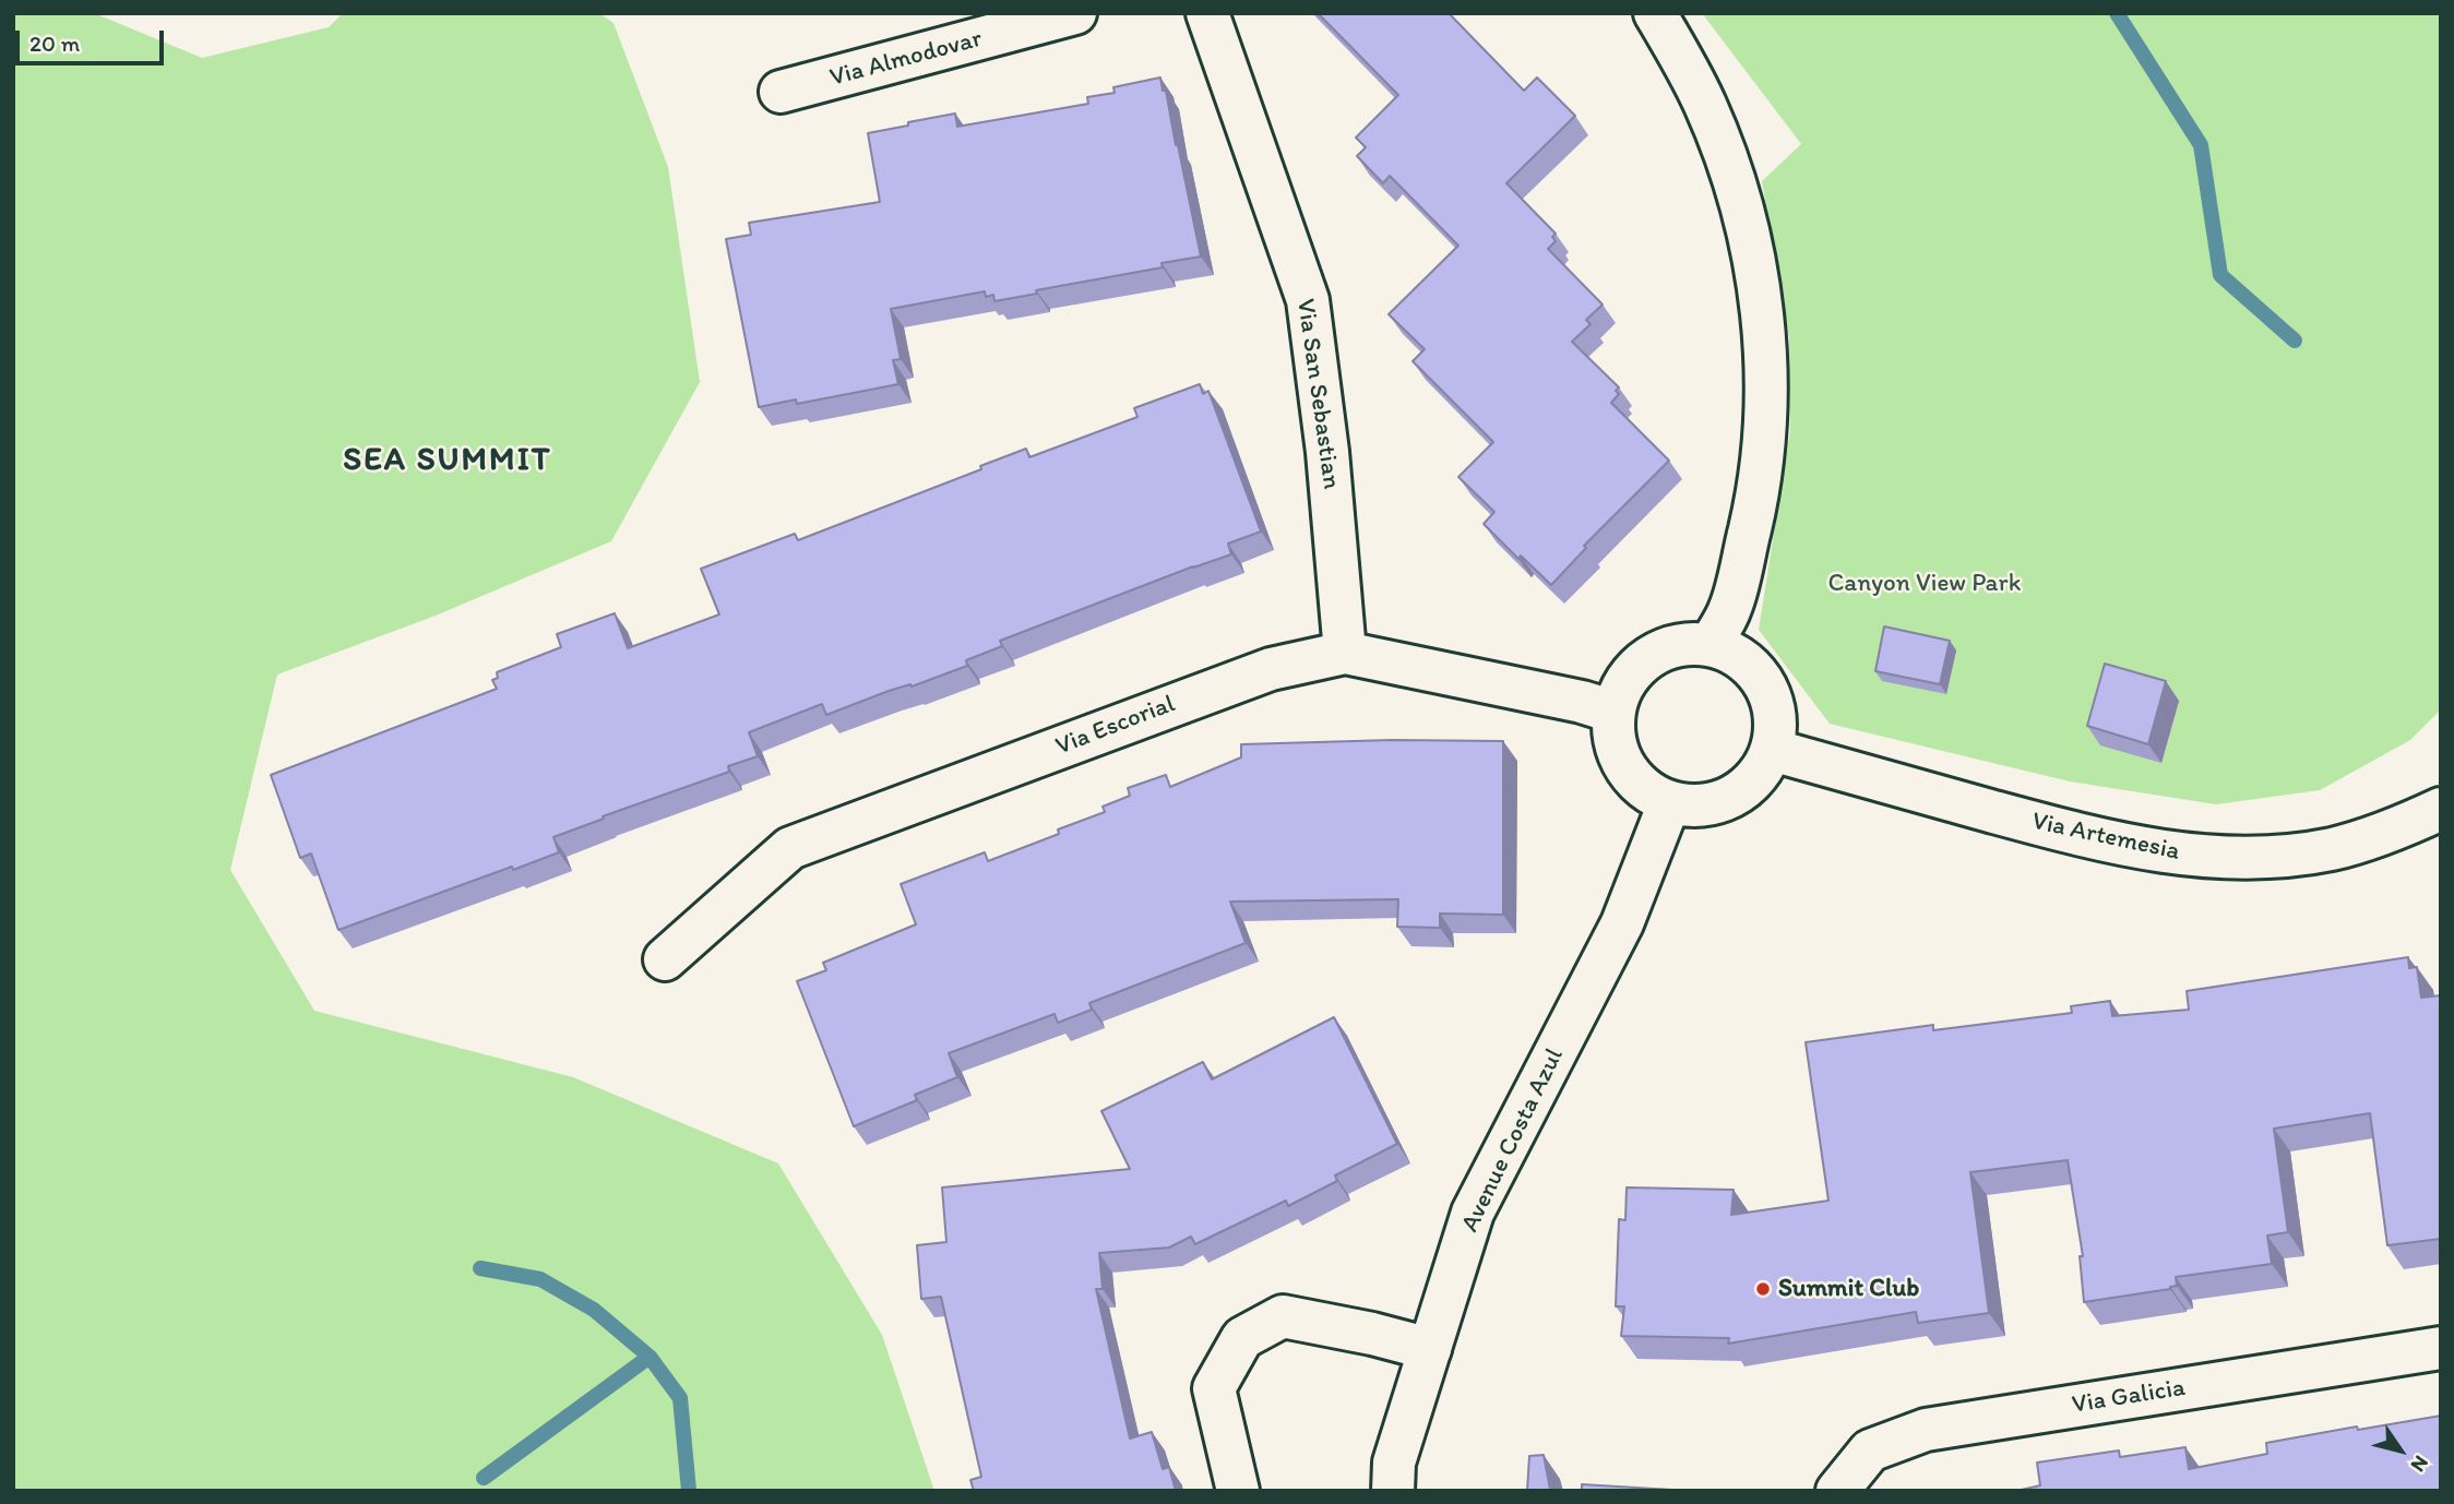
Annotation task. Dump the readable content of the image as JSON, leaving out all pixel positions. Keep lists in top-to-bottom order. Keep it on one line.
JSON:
{"streets":{"street":["Via Almodovar","Via San Sebastian","Via Escorial","Via Artemesia","Avenue Costa Azul","Via Galicia"]},"crossings":[["Via San Sebastian","Via Escorial"],["Via Escorial","Via Artemesia"],["Via Escorial","Avenue Costa Azul"],["Via Artemesia","Avenue Costa Azul"]],"districts":["SEA SUMMIT"],"parks":["Canyon View Park"],"places":["Summit Club"],"scale_bar":"20 m","north":"bottom right"}
